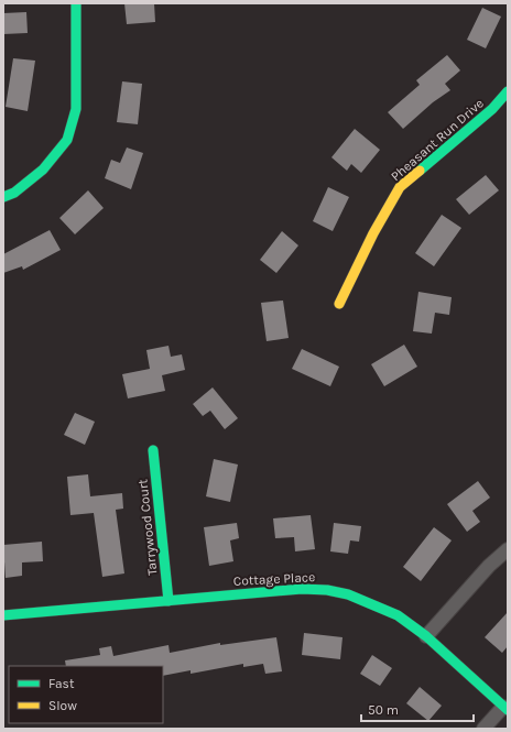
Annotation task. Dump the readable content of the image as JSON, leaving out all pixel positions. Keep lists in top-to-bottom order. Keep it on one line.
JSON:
{"streets":{"street":["Pheasant Run Drive","Tarrywood Court","Cottage Place"]},"crossings":[["Tarrywood Court","Cottage Place"]],"legend":["Fast","Slow"],"scale_bar":"50 m"}
